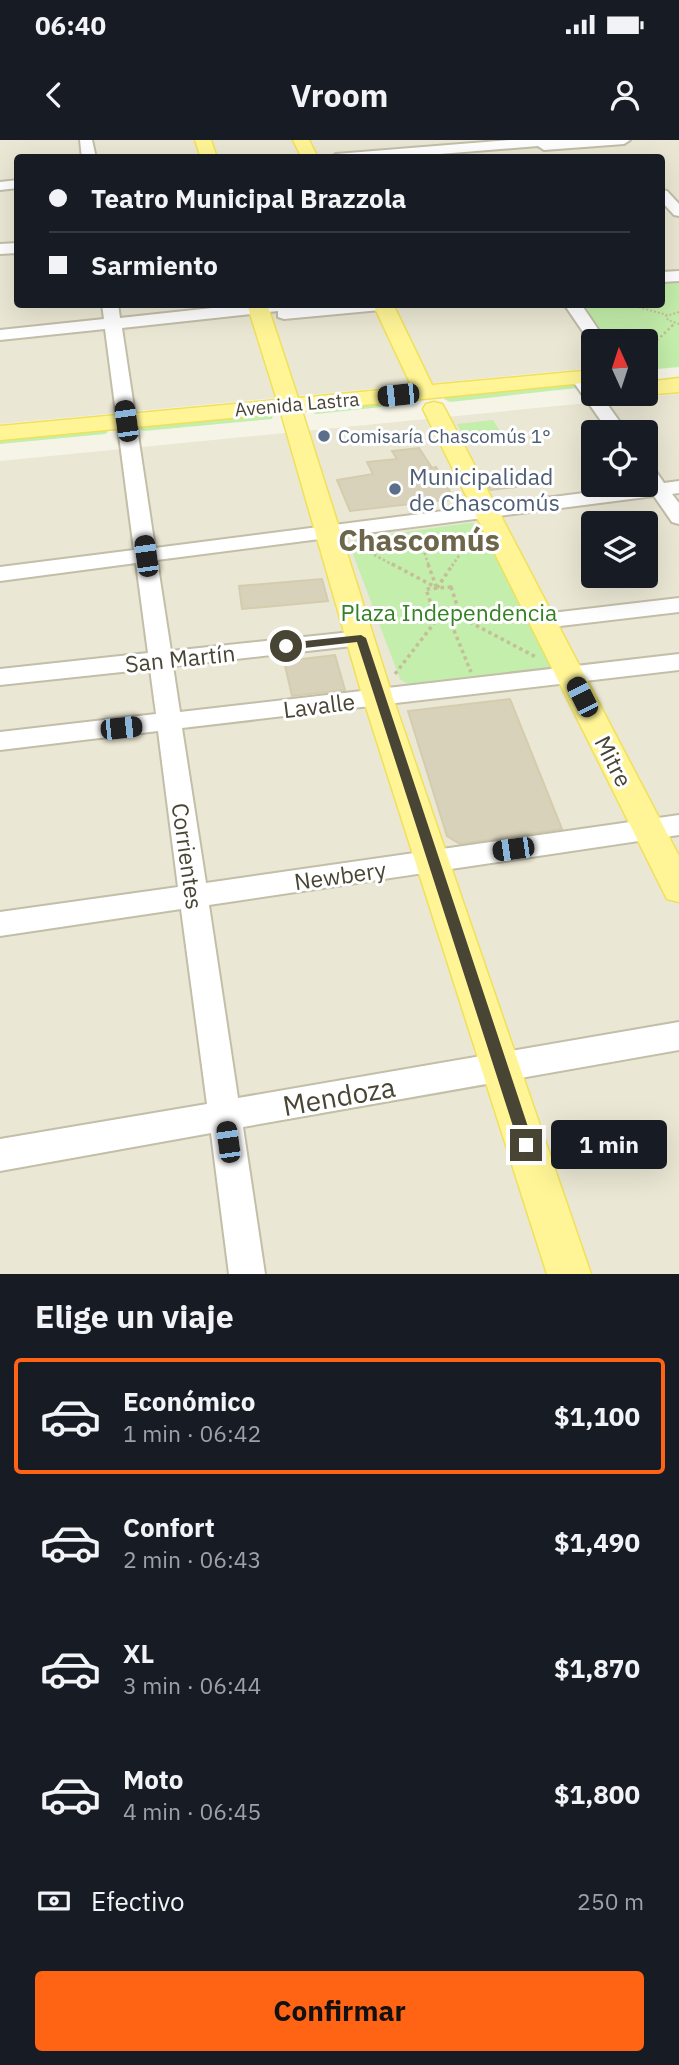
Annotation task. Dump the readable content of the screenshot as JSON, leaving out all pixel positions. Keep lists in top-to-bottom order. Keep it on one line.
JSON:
{"streets":{"main road":["Avenida Lastra","Mitre"],"street":["San Martín","Lavalle","Corrientes","Newbery","Mendoza"]},"crossings":[["Avenida Lastra","Mitre"],["Avenida Lastra","Corrientes"],["San Martín","Corrientes"],["Lavalle","Mitre"],["Lavalle","Corrientes"],["Mitre","Newbery"],["Corrientes","Newbery"],["Corrientes","Mendoza"]],"districts":["Chascomús"],"parks":["Plaza Independencia"],"places":["Comisaría Chascomús 1°","Municipalidad de Chascomús"],"north":"top","page":{"status":"06:40","header":"Vroom","banner":["Teatro Municipal Brazzola","Sarmiento"],"bubble":"1 min","heading":"Elige un viaje","list":[{"name":"Económico","note":"1 min · 06:42","value":"$1,100"},{"name":"Confort","note":"2 min · 06:43","value":"$1,490"},{"name":"XL","note":"3 min · 06:44","value":"$1,870"},{"name":"Moto","note":"4 min · 06:45","value":"$1,800"}],"pay":["Efectivo","250 m"],"buttons":"Confirmar"}}
